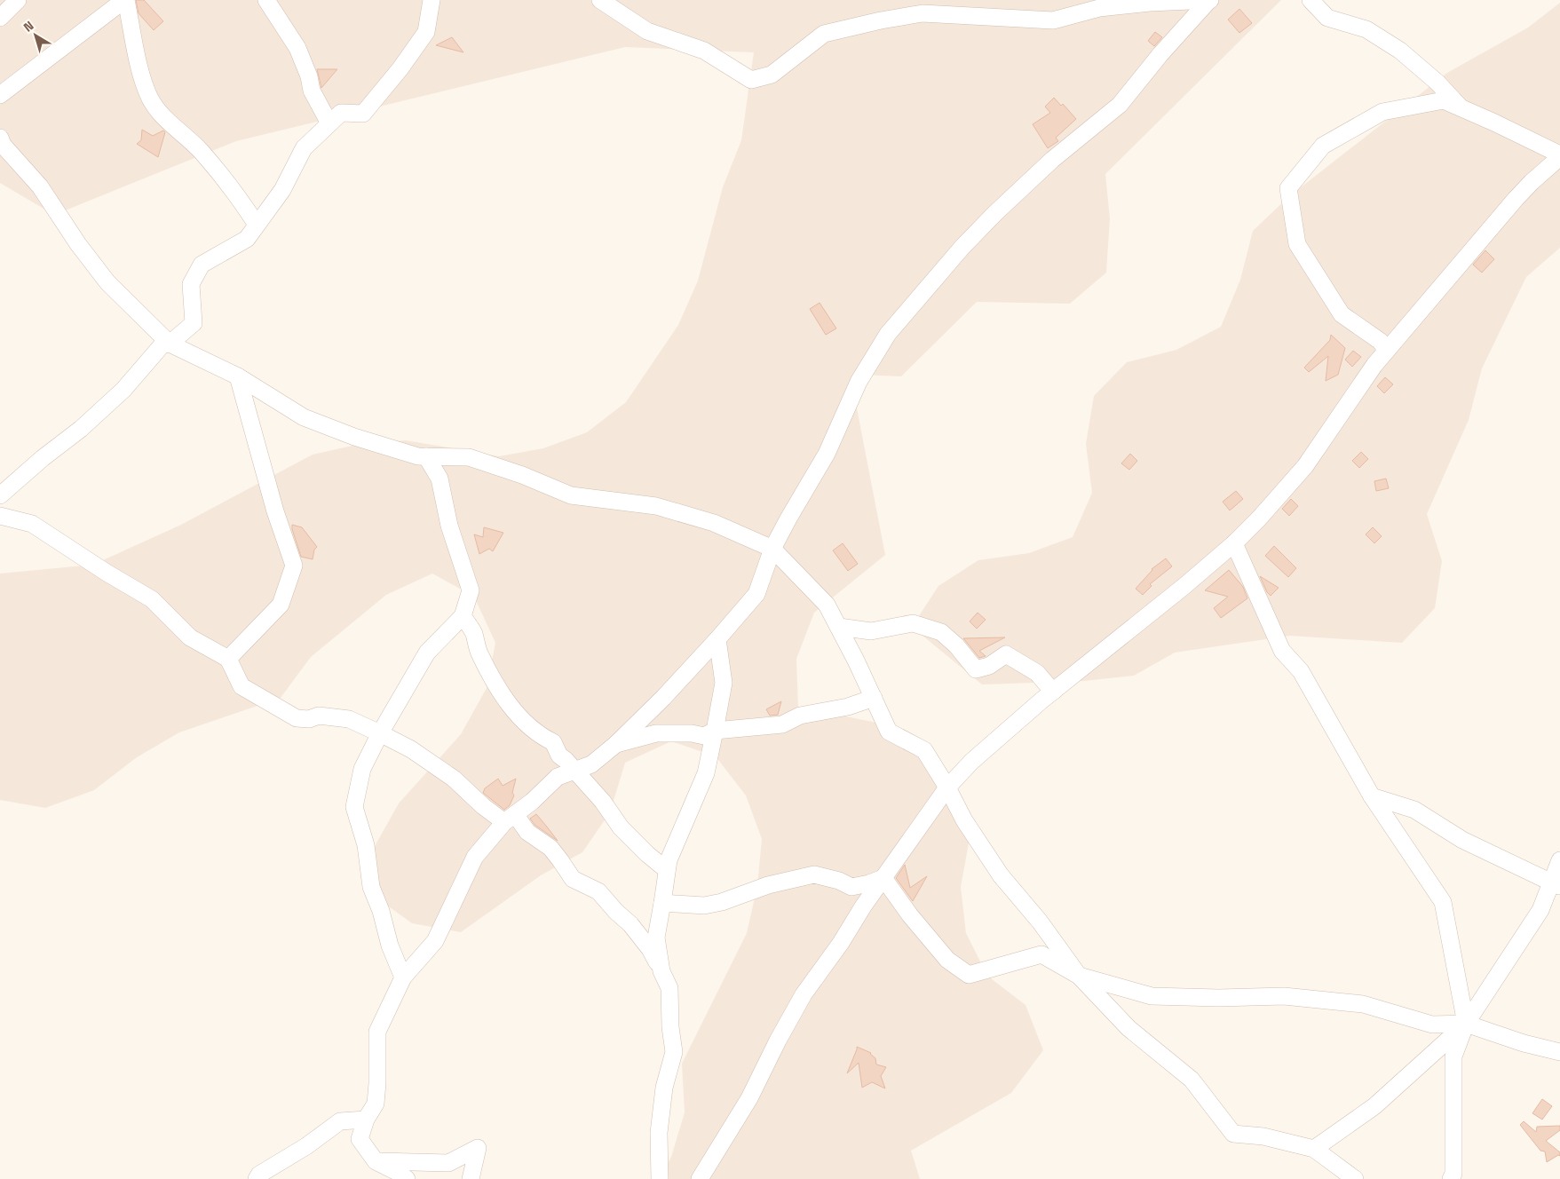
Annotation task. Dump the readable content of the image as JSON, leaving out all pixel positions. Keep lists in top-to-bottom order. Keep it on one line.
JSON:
{"north":"top left"}
